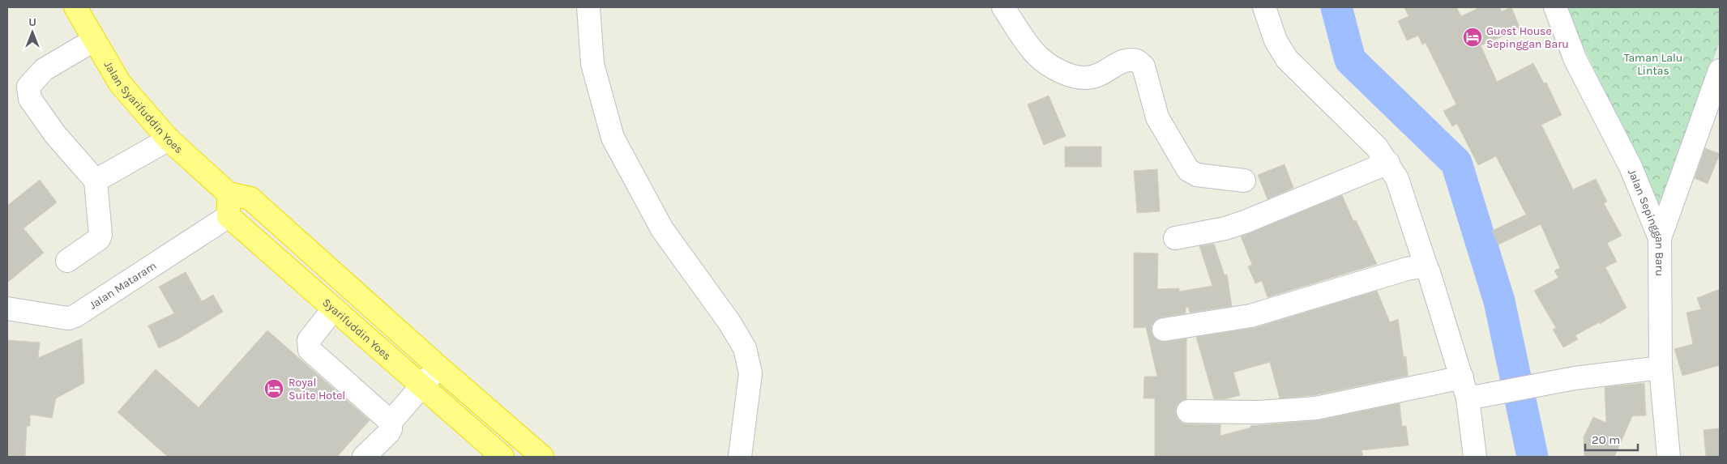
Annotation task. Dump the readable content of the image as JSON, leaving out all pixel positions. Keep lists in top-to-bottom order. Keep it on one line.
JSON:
{"streets":{"highway":["Jalan Syarifuddin Yoes","Syarifuddin Yoes"],"street":["Jalan Sepinggan Baru","Jalan Mataram"]},"crossings":[["Jalan Mataram","Syarifuddin Yoes"]],"parks":["Taman Lalu Lintas"],"places":{"hotel":["Guest House Sepinggan Baru","Royal Suite Hotel"]},"scale_bar":"20 m","north":"top"}
